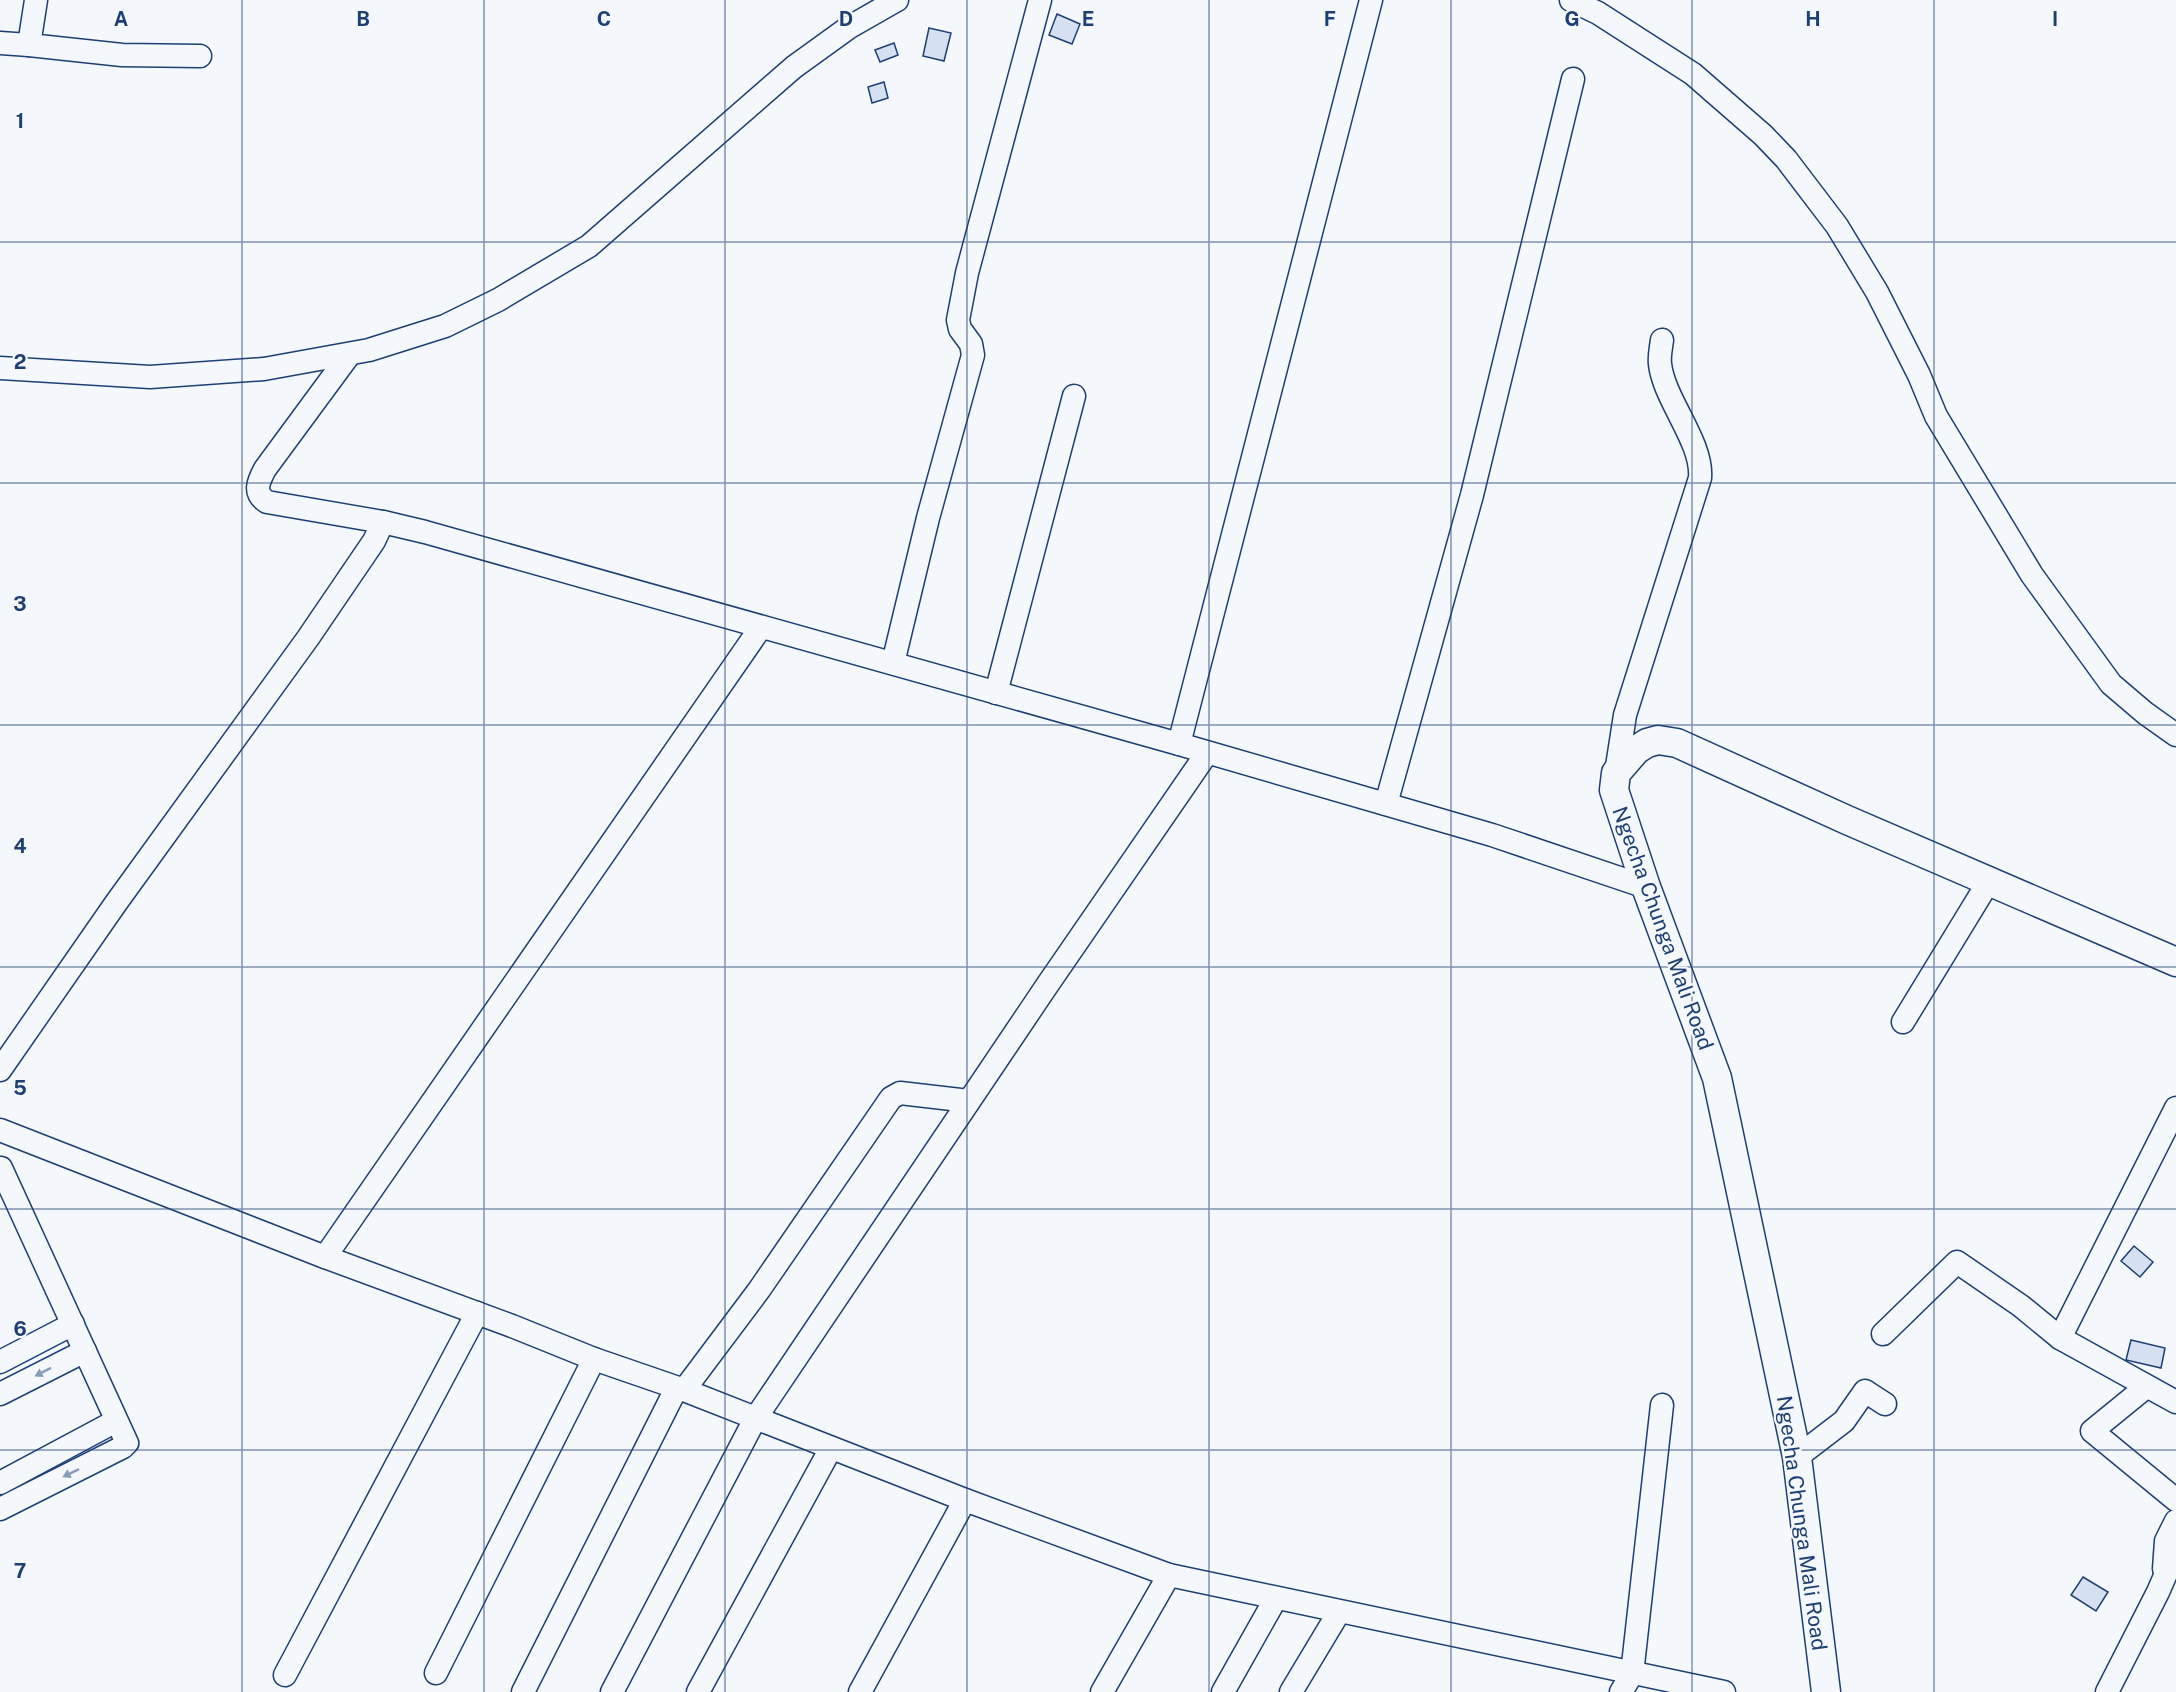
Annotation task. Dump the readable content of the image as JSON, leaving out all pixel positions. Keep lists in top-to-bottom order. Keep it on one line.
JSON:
{"streets":{"main road":["Ngecha Chunga Mali Road"]},"grid":{"columns":["A","B","C","D","E","F","G","H","I"],"rows":["1","2","3","4","5","6","7"]}}
